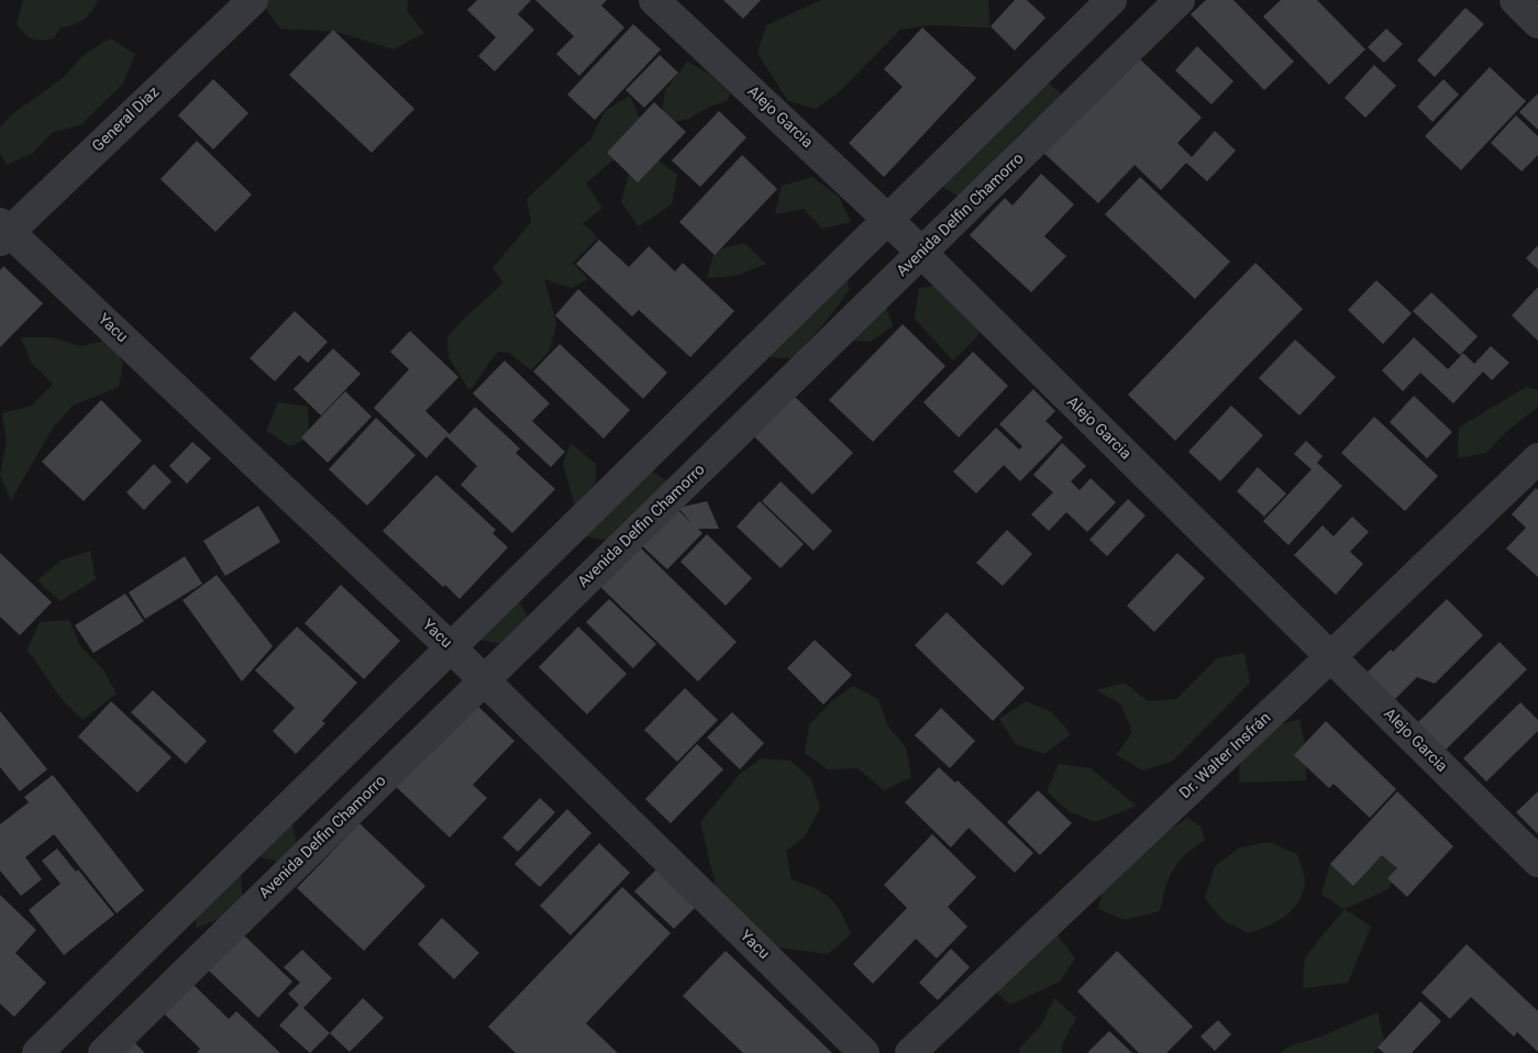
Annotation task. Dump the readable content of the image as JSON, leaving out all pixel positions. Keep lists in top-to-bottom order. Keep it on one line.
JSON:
{"streets":{"street":["Alejo Garcia","General Diaz","Avenida Delfin Chamorro","Yacu","Dr. Walter Insfrán"]},"crossings":[["Alejo Garcia","Avenida Delfin Chamorro"],["Alejo Garcia","Dr. Walter Insfrán"],["General Diaz","Yacu"],["Avenida Delfin Chamorro","Yacu"]]}
